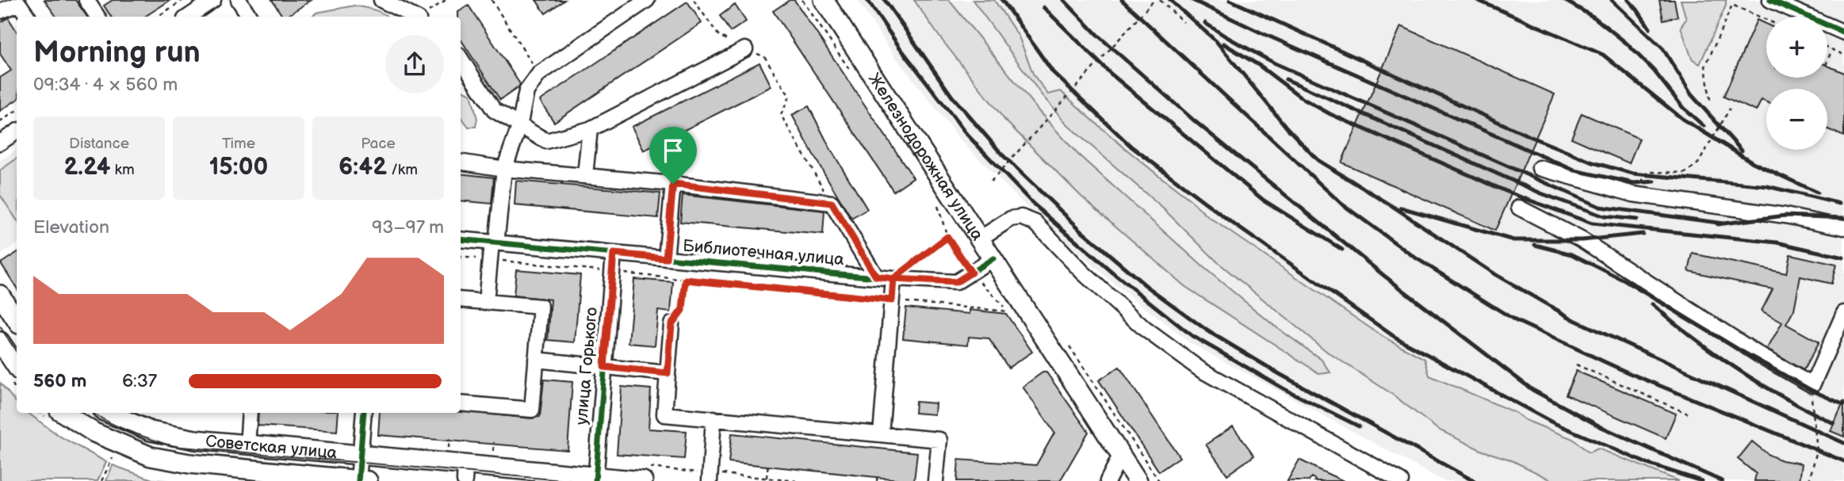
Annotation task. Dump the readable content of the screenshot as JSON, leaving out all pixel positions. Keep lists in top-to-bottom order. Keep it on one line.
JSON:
{"streets":{"main road":["Железнодорожная улица","Советская улица"],"street":["Библиотечная улица","улица Горького"]},"crossings":[["Железнодорожная улица","Библиотечная улица"],["Библиотечная улица","улица Горького"],["улица Горького","Советская улица"]],"page":{"map_buttons":["+","−"],"heading":["Morning run","09:34 · 4 × 560 m"],"stats":[["Distance","2.24 km"],["Time","15:00"],["Pace","6:42 /km"]],"chart":["Elevation","93–97 m"],"list":[{"name":"560 m","note":"6:37"}]}}
